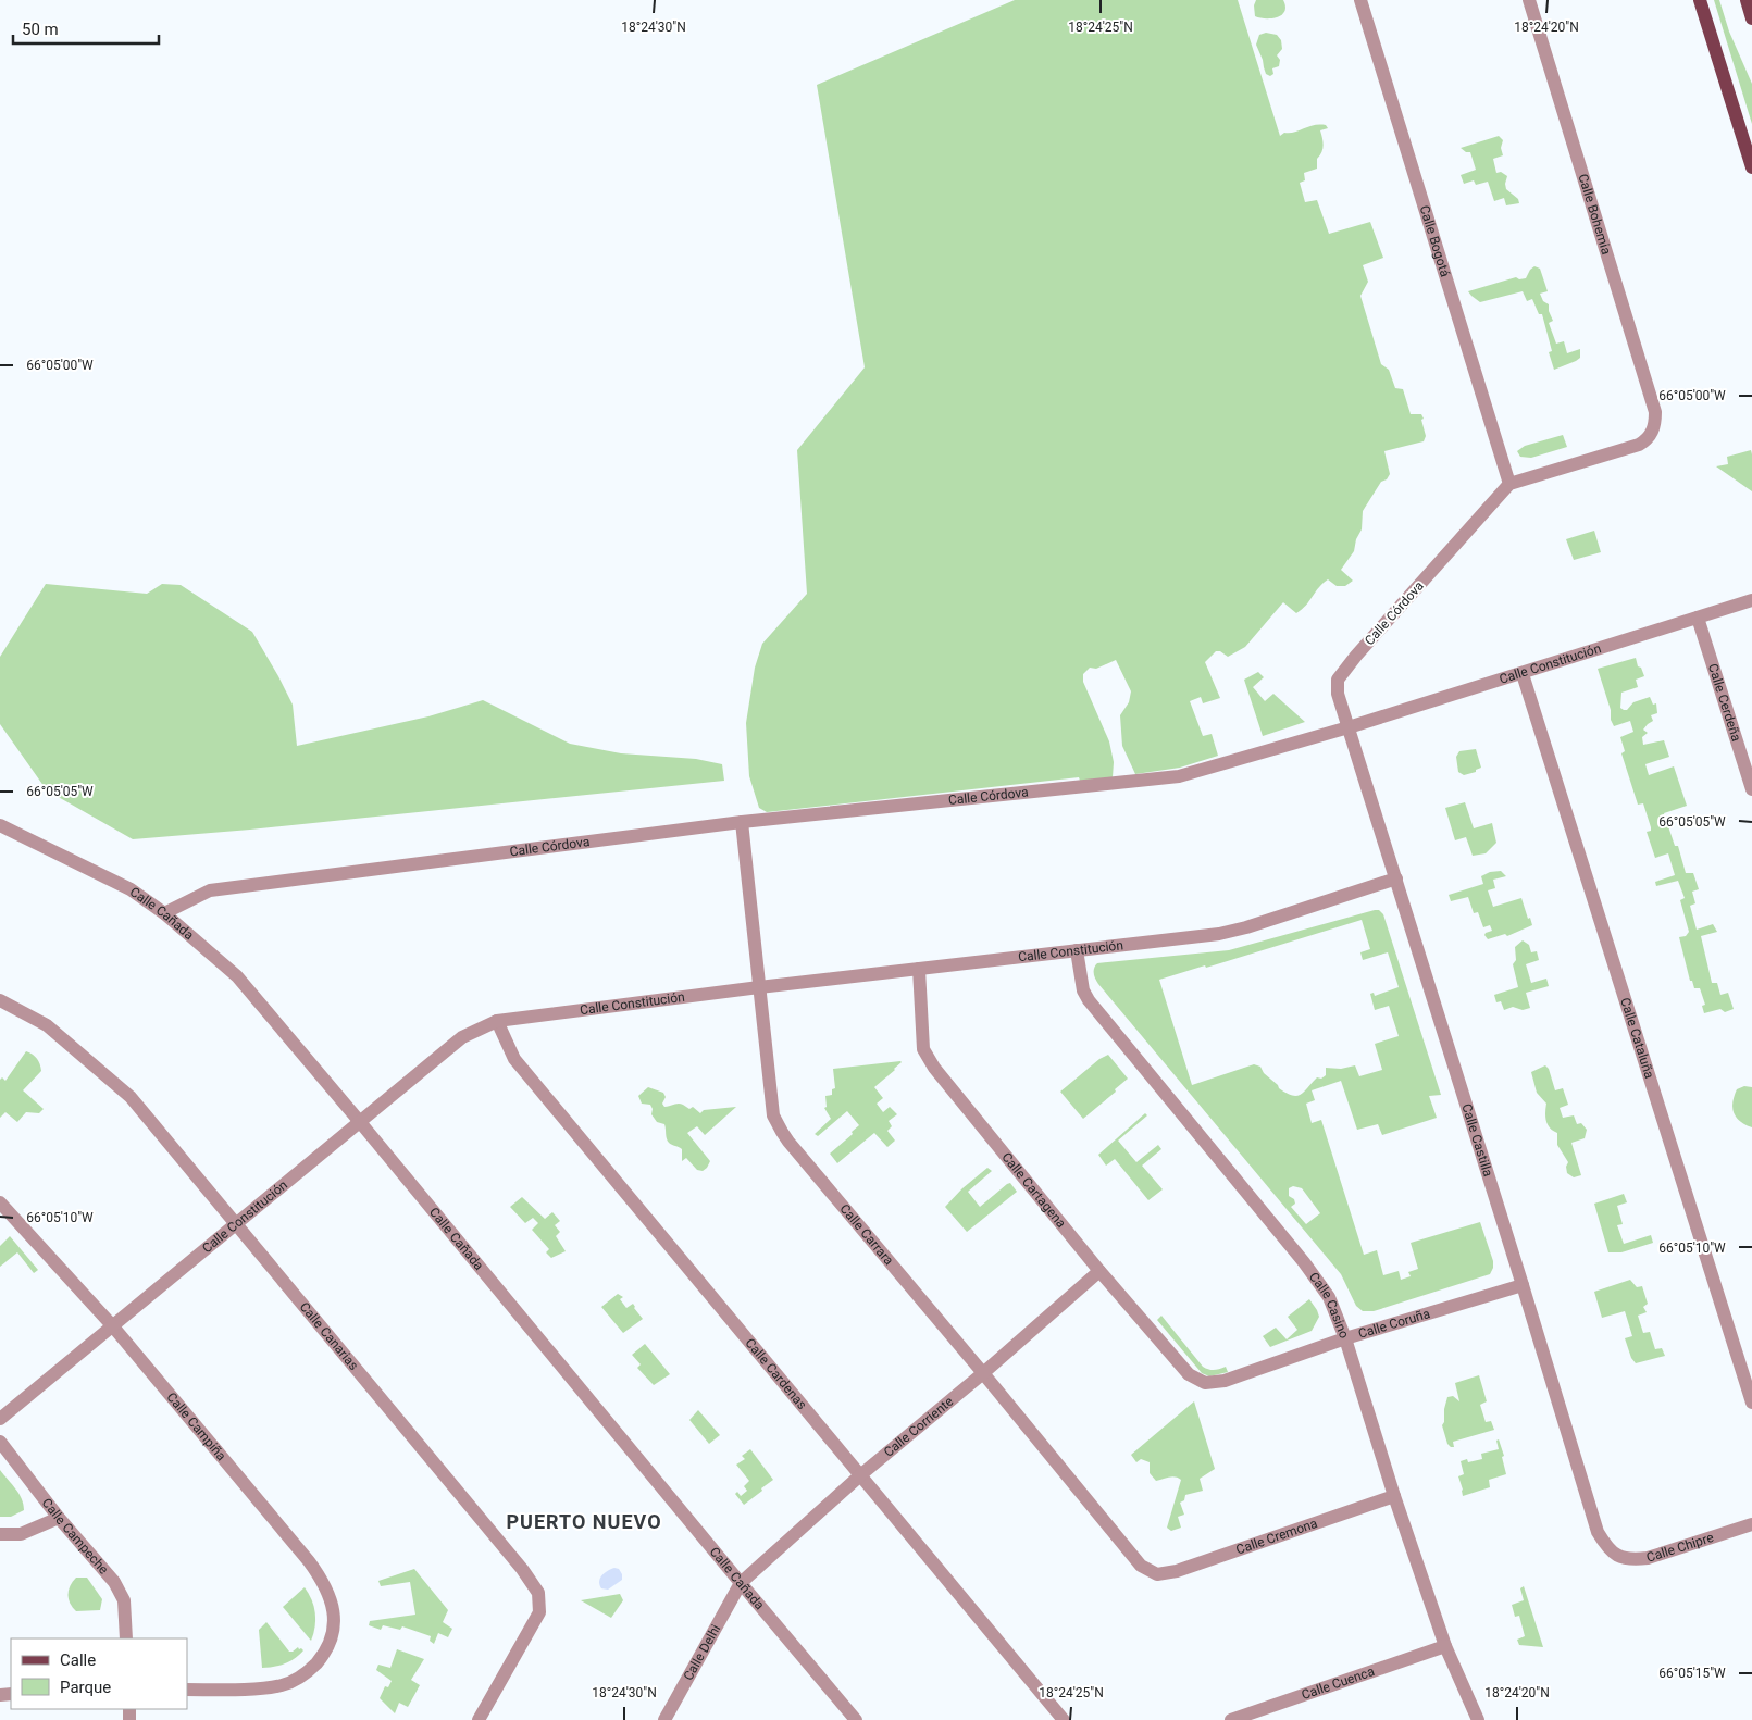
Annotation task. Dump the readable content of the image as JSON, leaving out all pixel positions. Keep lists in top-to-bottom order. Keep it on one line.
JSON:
{"streets":{"street":["Calle Bohemia","Calle Bogotá","Calle Córdova","Calle Constitución","Calle Cerdeña","Calle Cañada","Calle Cataluña","Calle Castilla","Calle Cartagena","Calle Carrara","Calle Casino","Calle Coruña","Calle Canarias","Calle Cardenas","Calle Campiña","Calle Corriente","Calle Campeche","Calle Cremona","Calle Chipre","Calle Delhi","Calle Cuenca"]},"crossings":[["Calle Bohemia","Calle Bogotá"],["Calle Bohemia","Calle Córdova"],["Calle Bogotá","Calle Córdova"],["Calle Córdova","Calle Constitución"],["Calle Córdova","Calle Cañada"],["Calle Córdova","Calle Castilla"],["Calle Córdova","Calle Carrara"],["Calle Constitución","Calle Cerdeña"],["Calle Constitución","Calle Cañada"],["Calle Constitución","Calle Cataluña"],["Calle Constitución","Calle Castilla"],["Calle Constitución","Calle Cartagena"],["Calle Constitución","Calle Carrara"],["Calle Constitución","Calle Casino"],["Calle Constitución","Calle Canarias"],["Calle Constitución","Calle Cardenas"],["Calle Constitución","Calle Campiña"],["Calle Cañada","Calle Corriente"],["Calle Cañada","Calle Delhi"],["Calle Castilla","Calle Coruña"],["Calle Castilla","Calle Chipre"],["Calle Cartagena","Calle Coruña"],["Calle Cartagena","Calle Corriente"],["Calle Carrara","Calle Corriente"],["Calle Carrara","Calle Cremona"],["Calle Casino","Calle Coruña"],["Calle Casino","Calle Cremona"],["Calle Casino","Calle Cuenca"],["Calle Cardenas","Calle Corriente"],["Calle Corriente","Calle Delhi"]],"districts":["PUERTO NUEVO"],"legend":["Calle","Parque"],"scale_bar":"50 m","coordinates":["18°24'30\"N","18°24'25\"N","18°24'20\"N","66°05'00\"W","66°05'05\"W","66°05'10\"W","66°05'15\"W"]}
